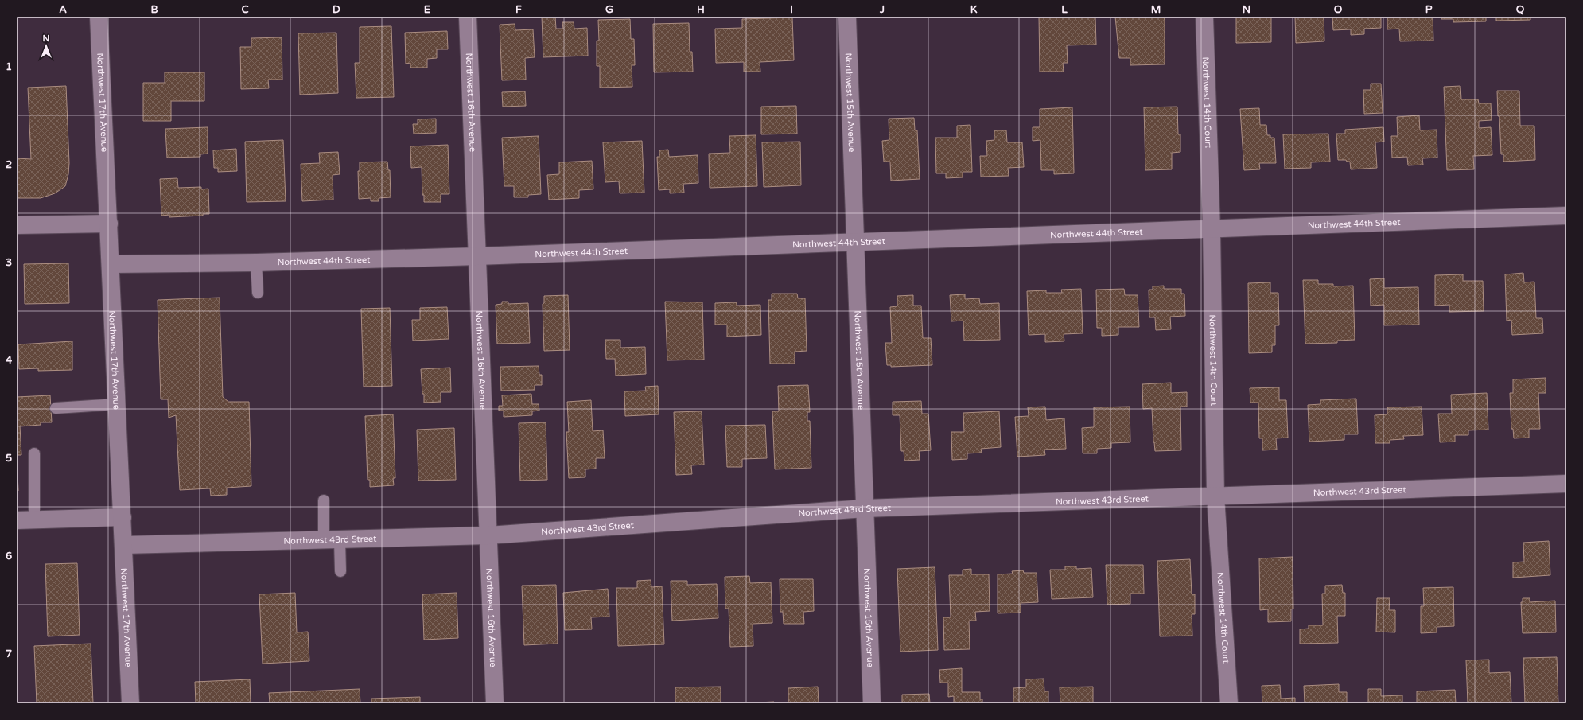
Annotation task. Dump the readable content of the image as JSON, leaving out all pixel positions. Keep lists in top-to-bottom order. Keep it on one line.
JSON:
{"streets":{"street":["Northwest 17th Avenue","Northwest 16th Avenue","Northwest 15th Avenue","Northwest 14th Court","Northwest 44th Street","Northwest 43rd Street"]},"crossings":[["Northwest 17th Avenue","Northwest 44th Street"],["Northwest 17th Avenue","Northwest 43rd Street"],["Northwest 16th Avenue","Northwest 44th Street"],["Northwest 16th Avenue","Northwest 43rd Street"],["Northwest 15th Avenue","Northwest 44th Street"],["Northwest 15th Avenue","Northwest 43rd Street"],["Northwest 14th Court","Northwest 44th Street"],["Northwest 14th Court","Northwest 43rd Street"]],"north":"top","grid":{"columns":["A","B","C","D","E","F","G","H","I","J","K","L","M","N","O","P","Q"],"rows":["1","2","3","4","5","6","7"]}}
